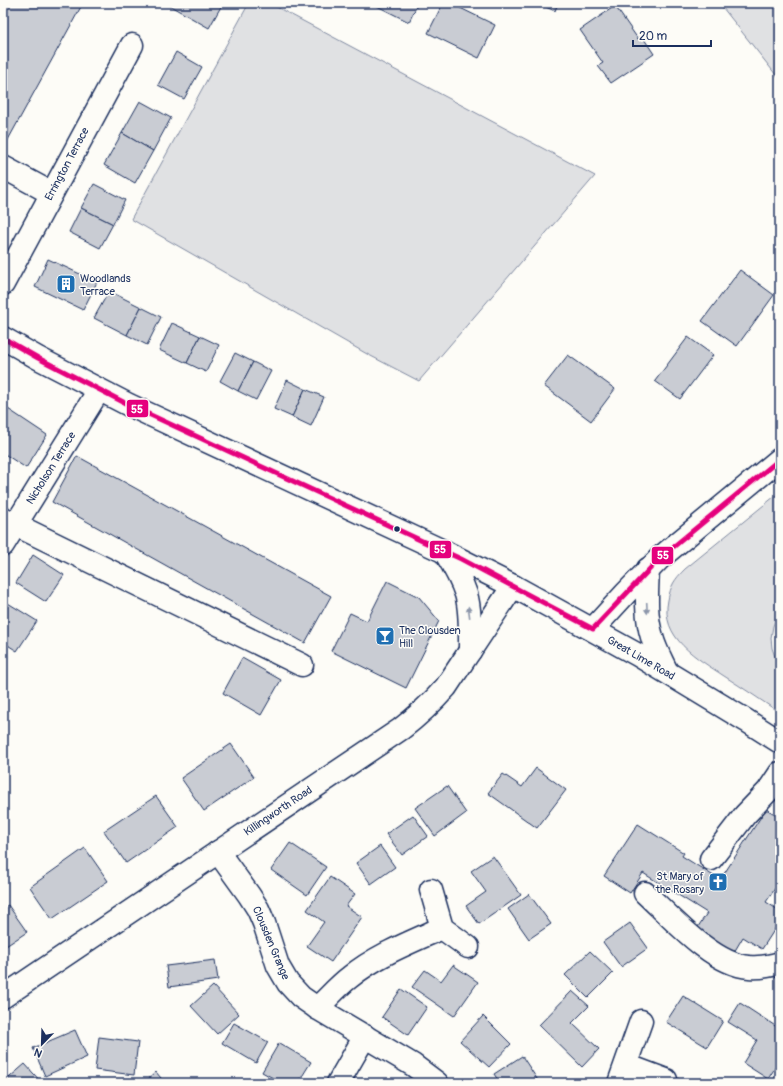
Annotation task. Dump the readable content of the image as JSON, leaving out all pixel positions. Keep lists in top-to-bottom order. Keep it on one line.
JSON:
{"streets":{"main road":["Errington Terrace","Nicholson Terrace","Great Lime Road","Killingworth Road","Clousden Grange"]},"crossings":[["Nicholson Terrace","Great Lime Road"],["Great Lime Road","Killingworth Road"],["Killingworth Road","Clousden Grange"]],"places":{"building":["Woodlands Terrace"],"bar":["The Clousden Hill"],"church":["St Mary of the Rosary"]},"lines":["transit line 55"],"scale_bar":"20 m","north":"bottom left"}
